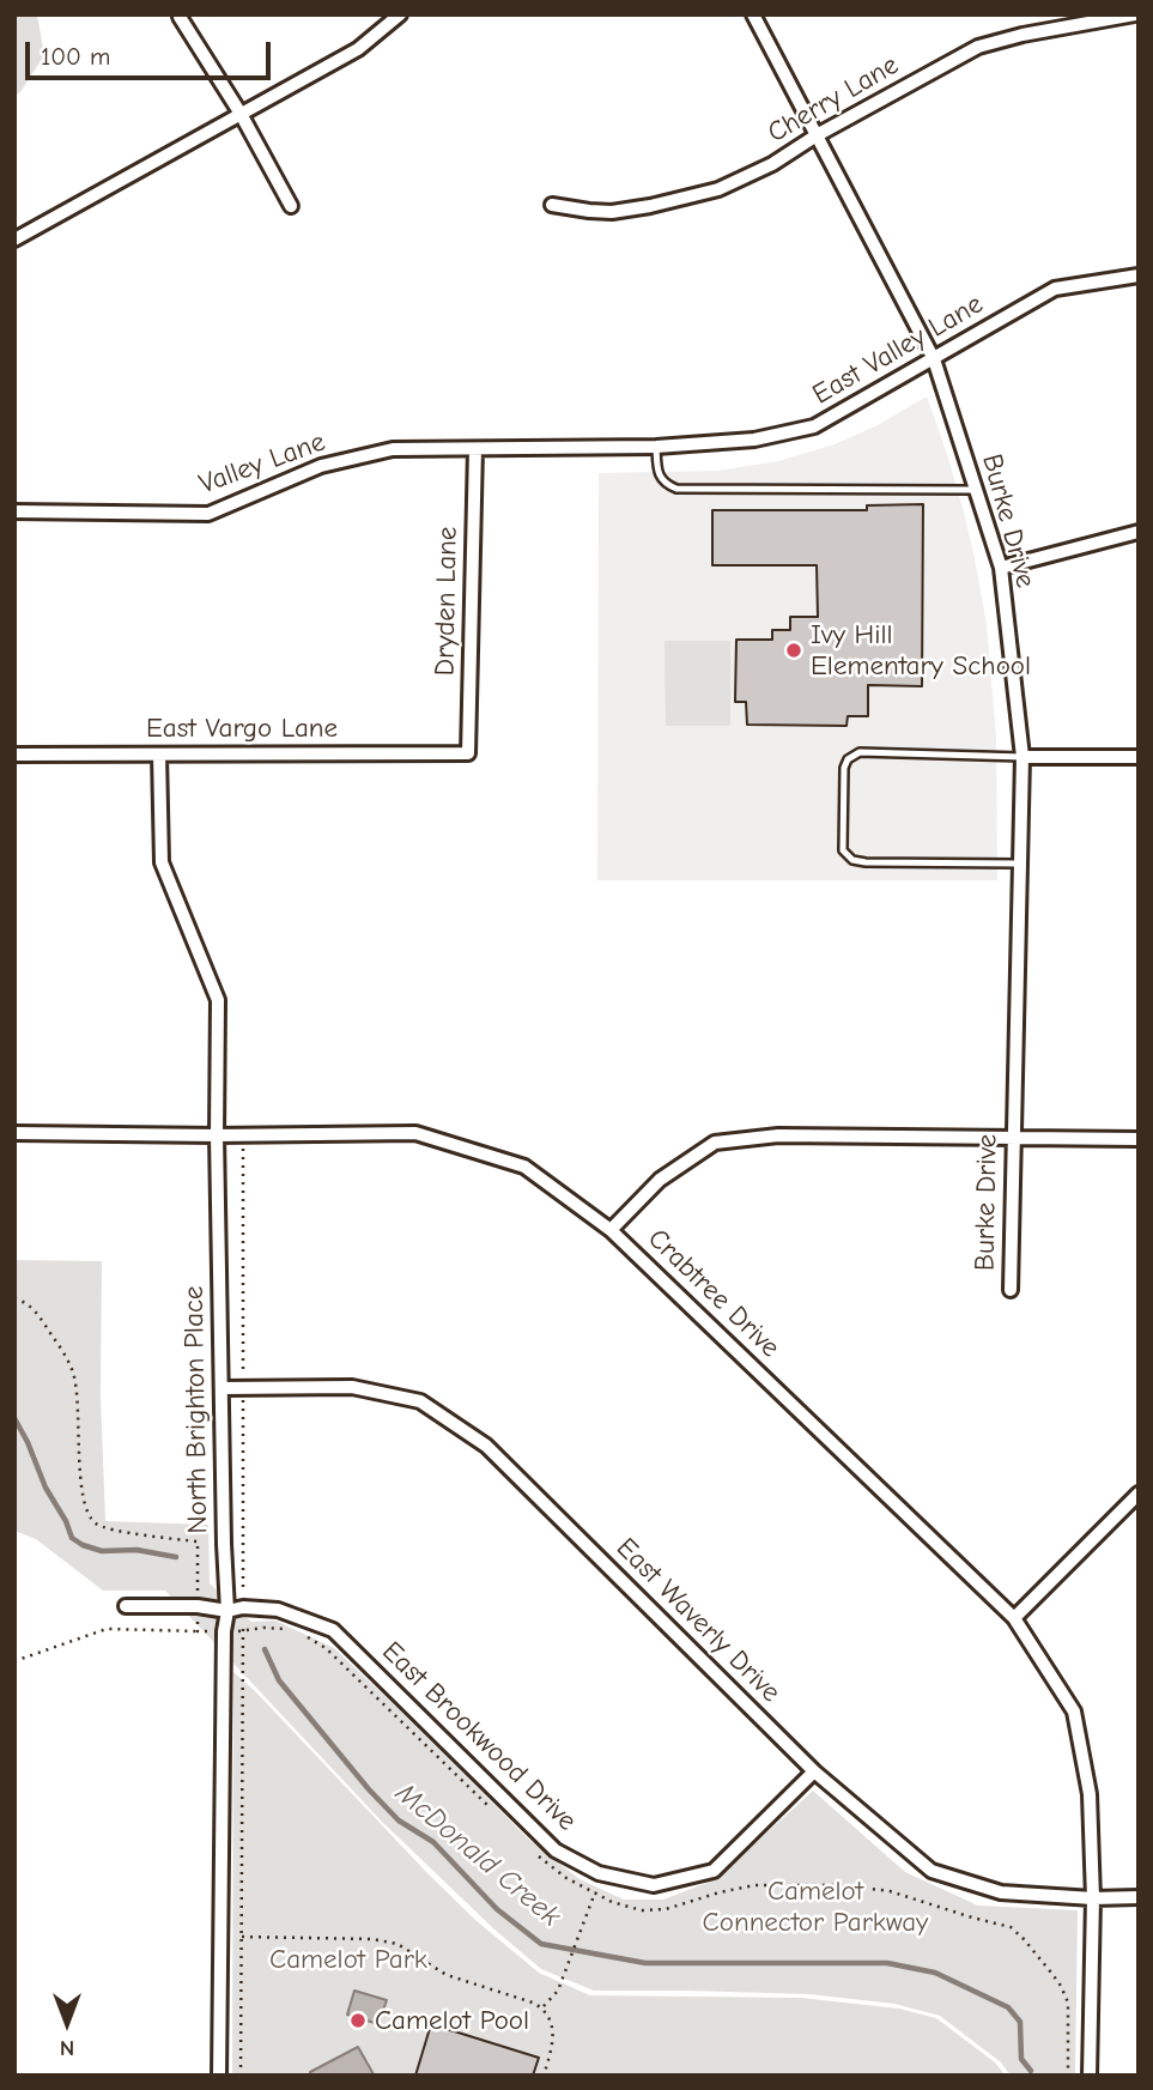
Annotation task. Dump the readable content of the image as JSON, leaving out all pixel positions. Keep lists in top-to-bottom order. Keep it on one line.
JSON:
{"streets":{"street":["Cherry Lane","East Valley Lane","Valley Lane","Burke Drive","Dryden Lane","East Vargo Lane","Crabtree Drive","North Brighton Place","East Waverly Drive","East Brookwood Drive"]},"crossings":[["Cherry Lane","Burke Drive"],["East Valley Lane","Valley Lane"],["East Valley Lane","Burke Drive"],["East Valley Lane","Dryden Lane"],["Valley Lane","Dryden Lane"],["Dryden Lane","East Vargo Lane"],["East Vargo Lane","North Brighton Place"],["Crabtree Drive","North Brighton Place"],["Crabtree Drive","East Waverly Drive"],["North Brighton Place","East Waverly Drive"],["North Brighton Place","East Brookwood Drive"],["East Waverly Drive","East Brookwood Drive"]],"water":["McDonald Creek"],"parks":["Camelot Connector Parkway","Camelot Park"],"places":["Ivy Hill Elementary School","Camelot Pool"],"scale_bar":"100 m","north":"bottom"}
